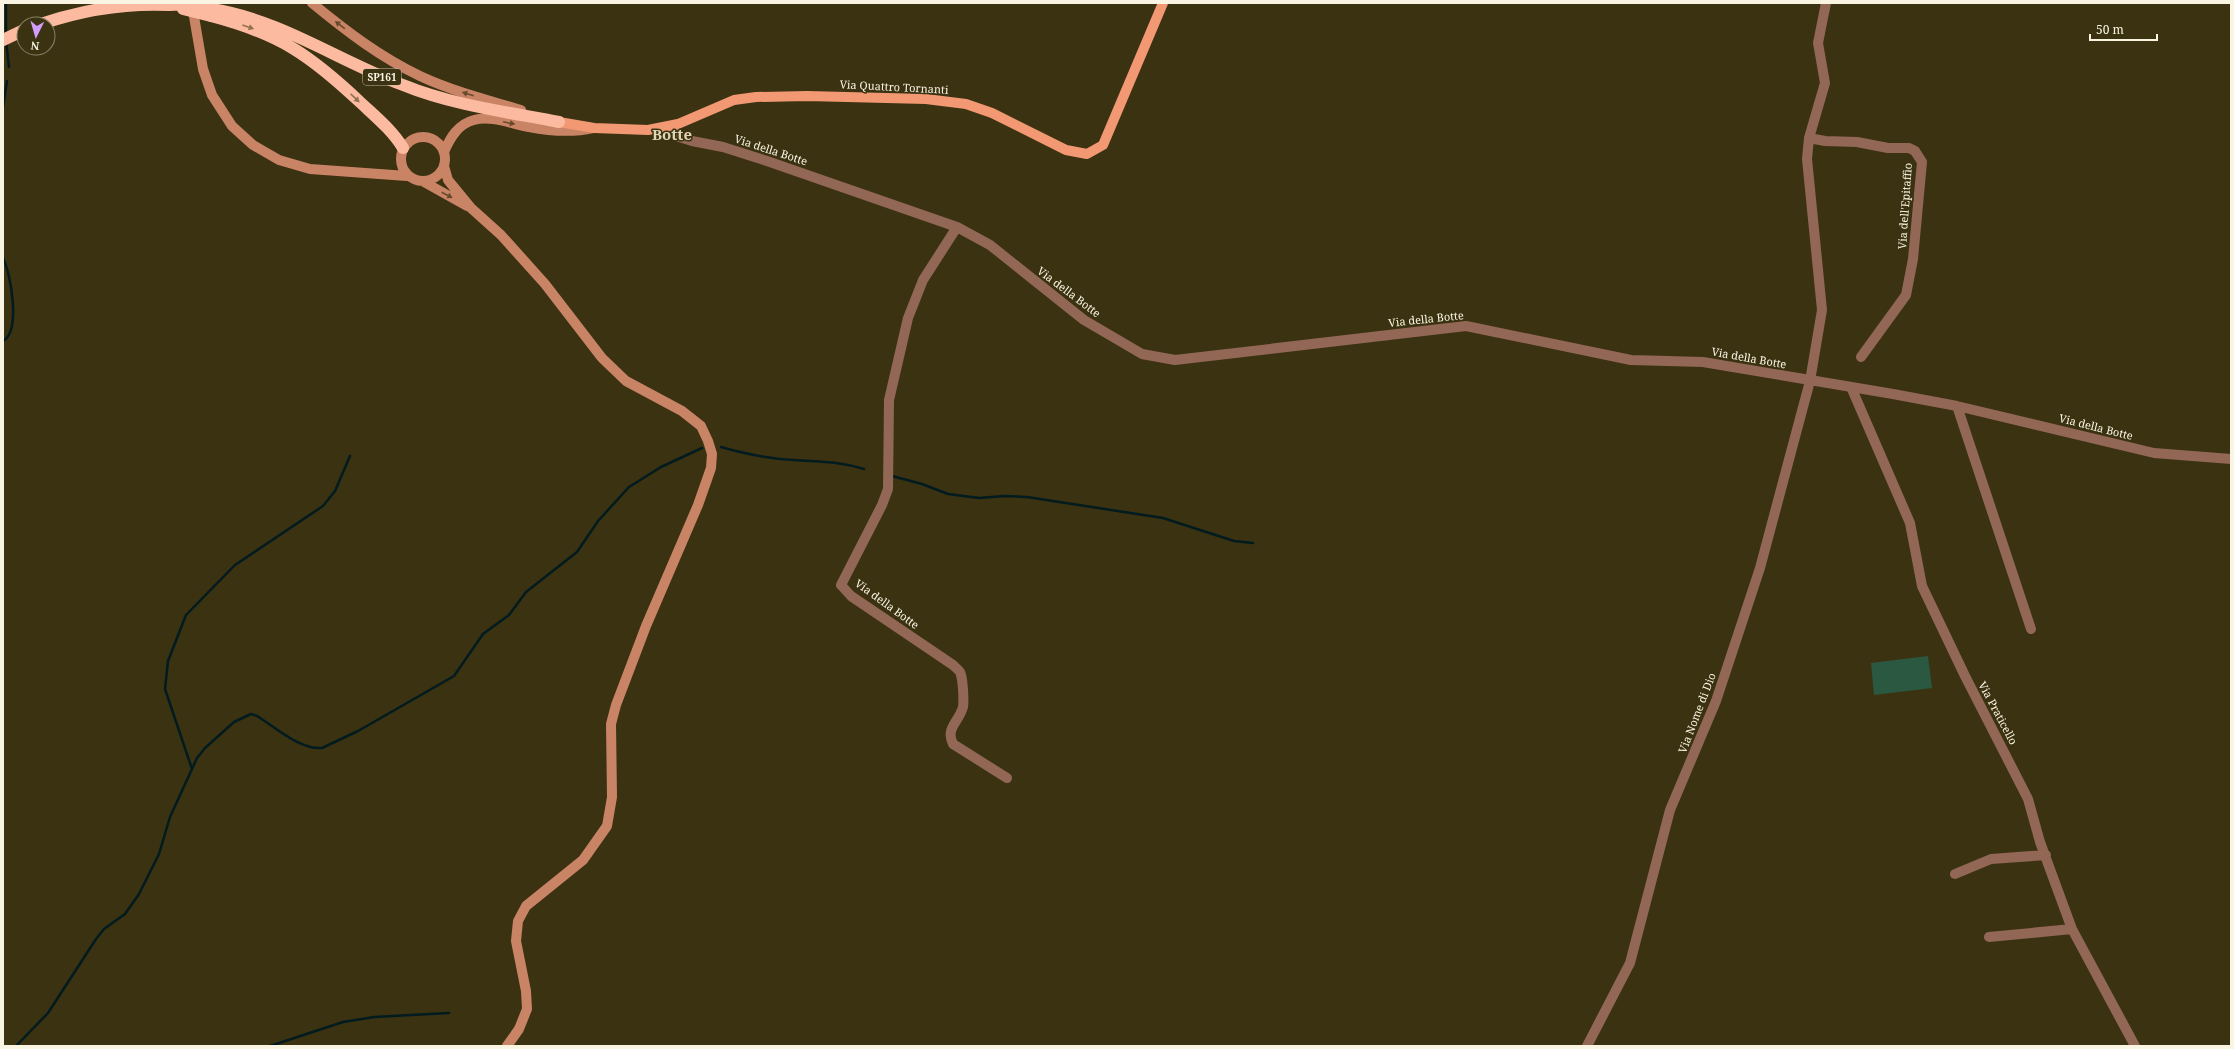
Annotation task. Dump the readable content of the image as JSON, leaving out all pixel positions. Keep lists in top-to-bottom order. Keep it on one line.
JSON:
{"streets":{"highway":["SP161"],"main road":["Via Quattro Tornanti"],"street":["Via della Botte","Via dell'Epitaffio","Via Nome di Dio","Via Praticello"]},"crossings":[["SP161","Via Quattro Tornanti"],["Via Quattro Tornanti","Via della Botte"],["Via della Botte","Via Nome di Dio"],["Via della Botte","Via Praticello"]],"districts":["Botte"],"scale_bar":"50 m","north":"bottom"}
